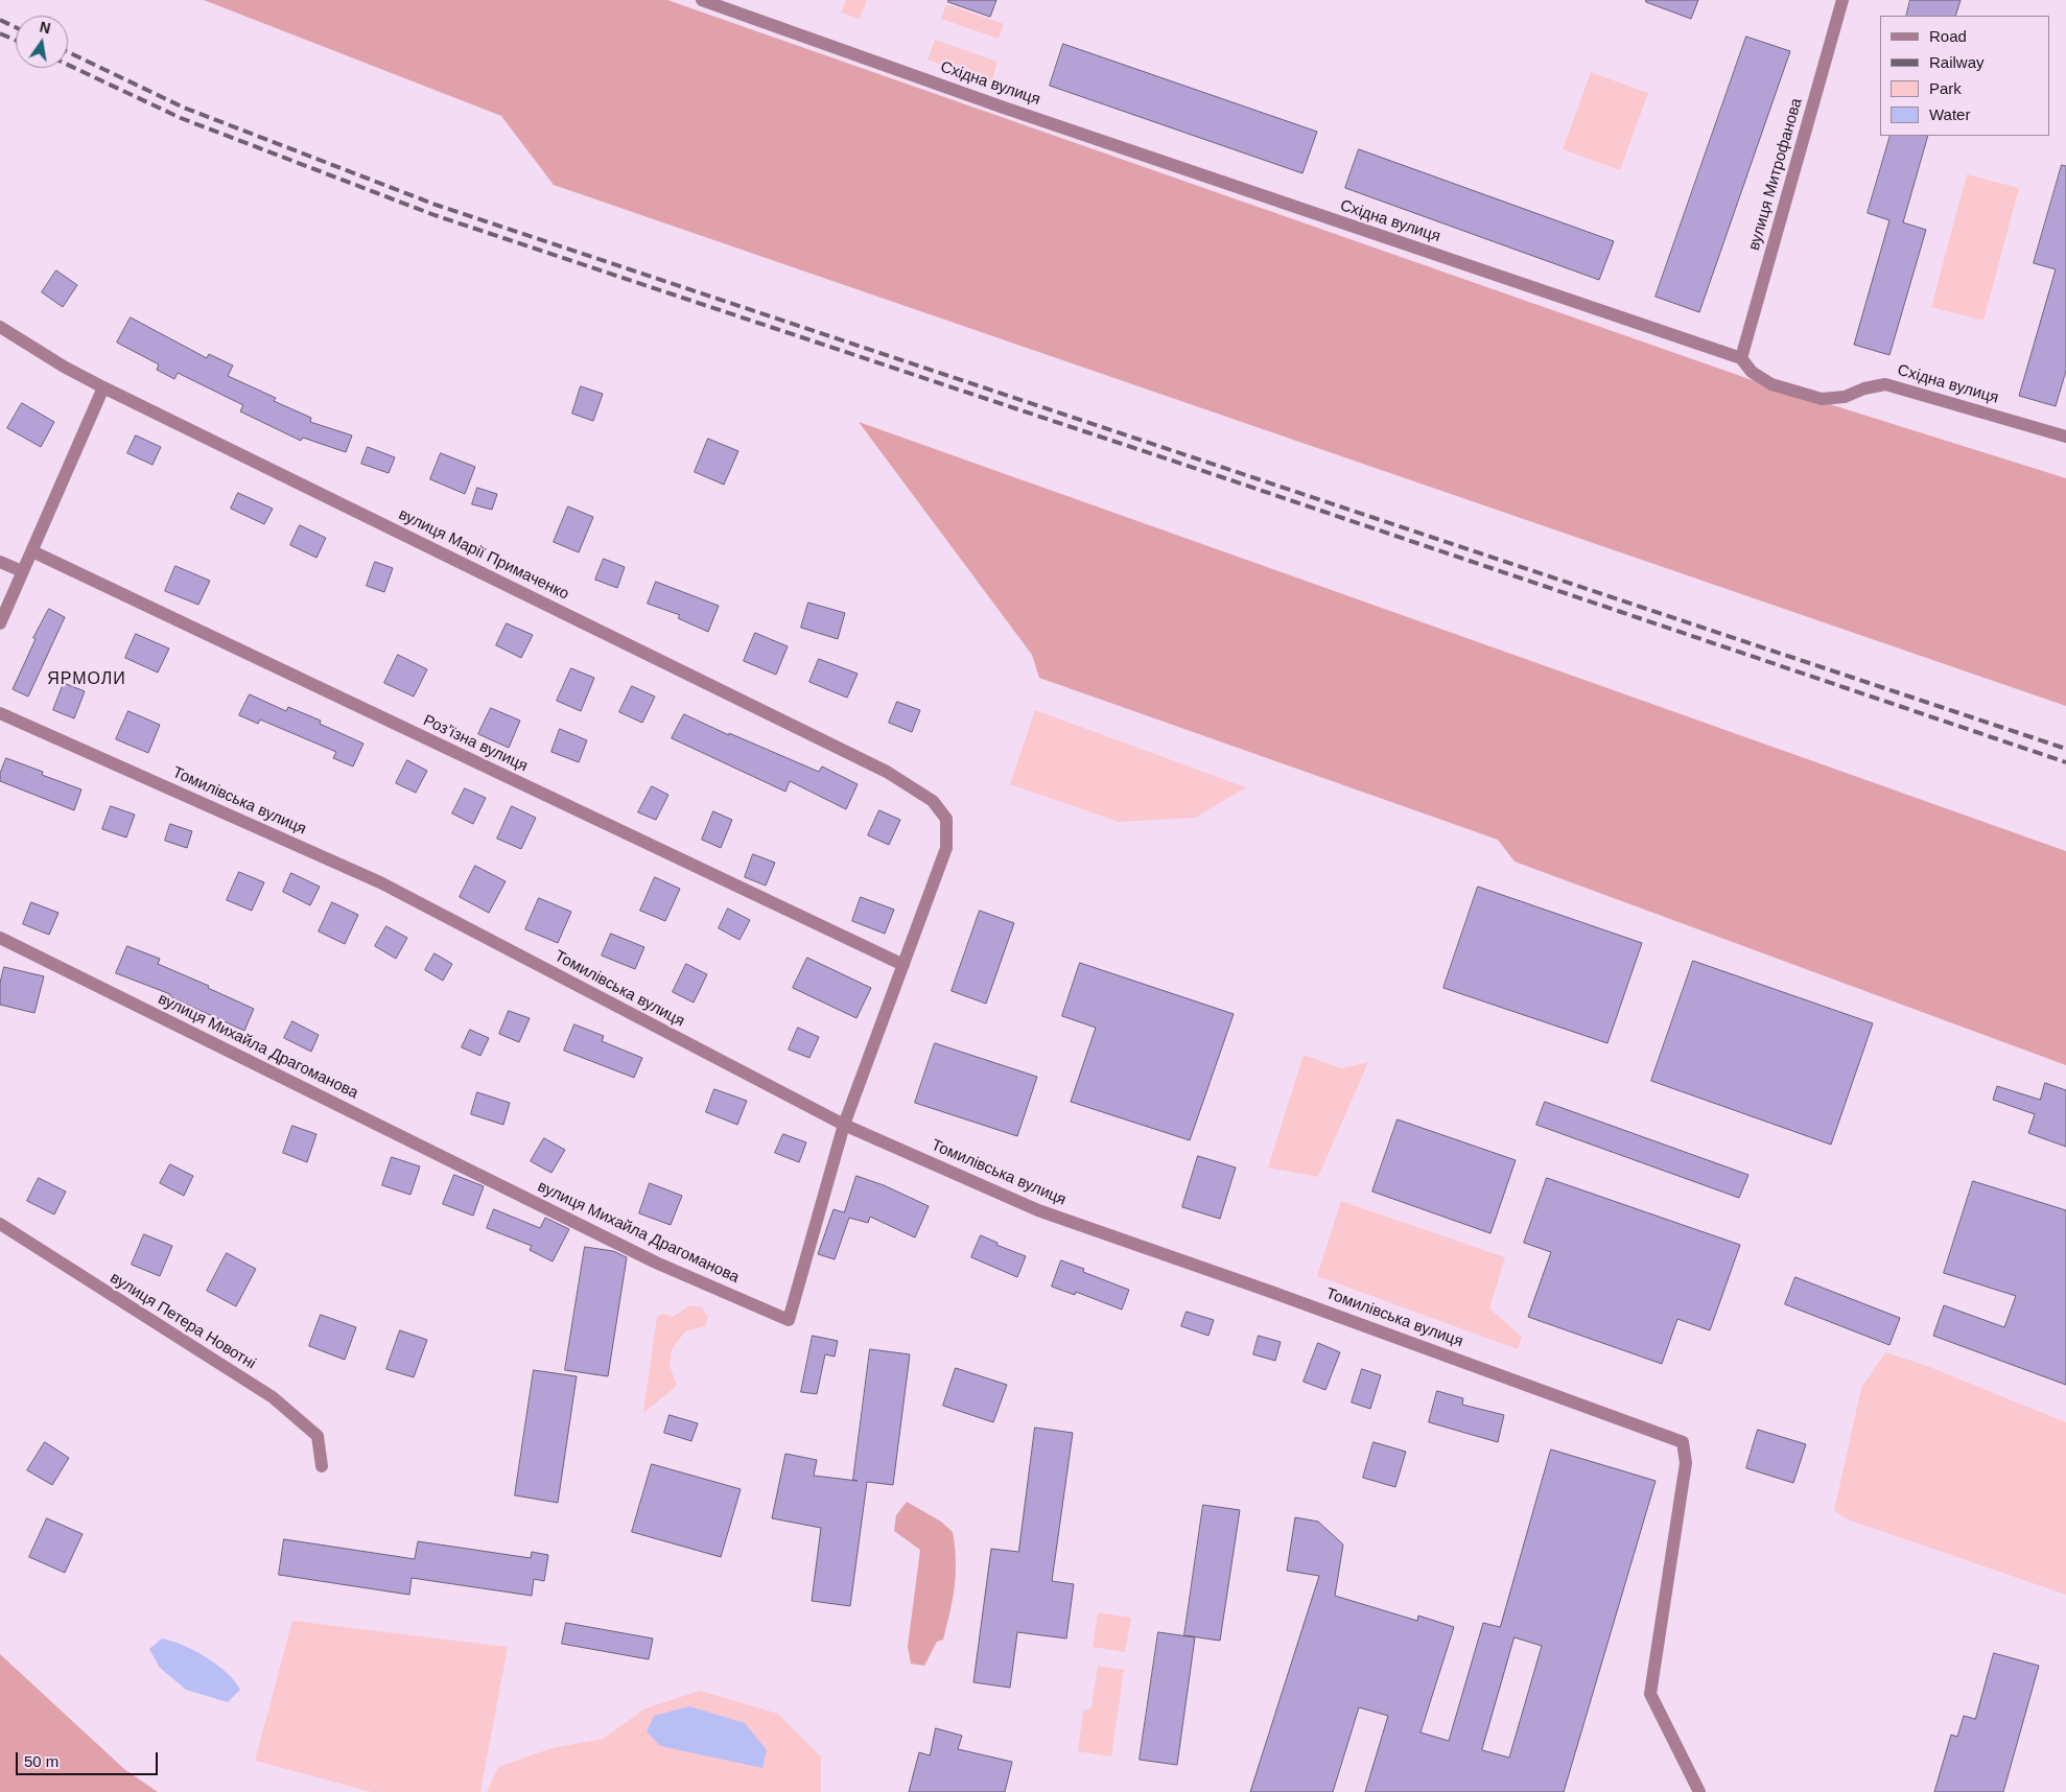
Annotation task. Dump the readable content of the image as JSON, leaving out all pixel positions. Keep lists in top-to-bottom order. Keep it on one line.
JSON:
{"streets":{"street":["Східна вулиця","вулиця Митрофанова","вулиця Марії Примаченко","Розʼїзна вулиця","Томилівська вулиця","вулиця Михайла Драгоманова","вулиця Петера Новотні"]},"crossings":[["Східна вулиця","вулиця Митрофанова"],["вулиця Марії Примаченко","вулиця Михайла Драгоманова"],["Розʼїзна вулиця","вулиця Михайла Драгоманова"],["Томилівська вулиця","вулиця Михайла Драгоманова"]],"districts":["ЯРМОЛИ"],"legend":["Road","Railway","Park","Water"],"scale_bar":"50 m","north":"top"}
